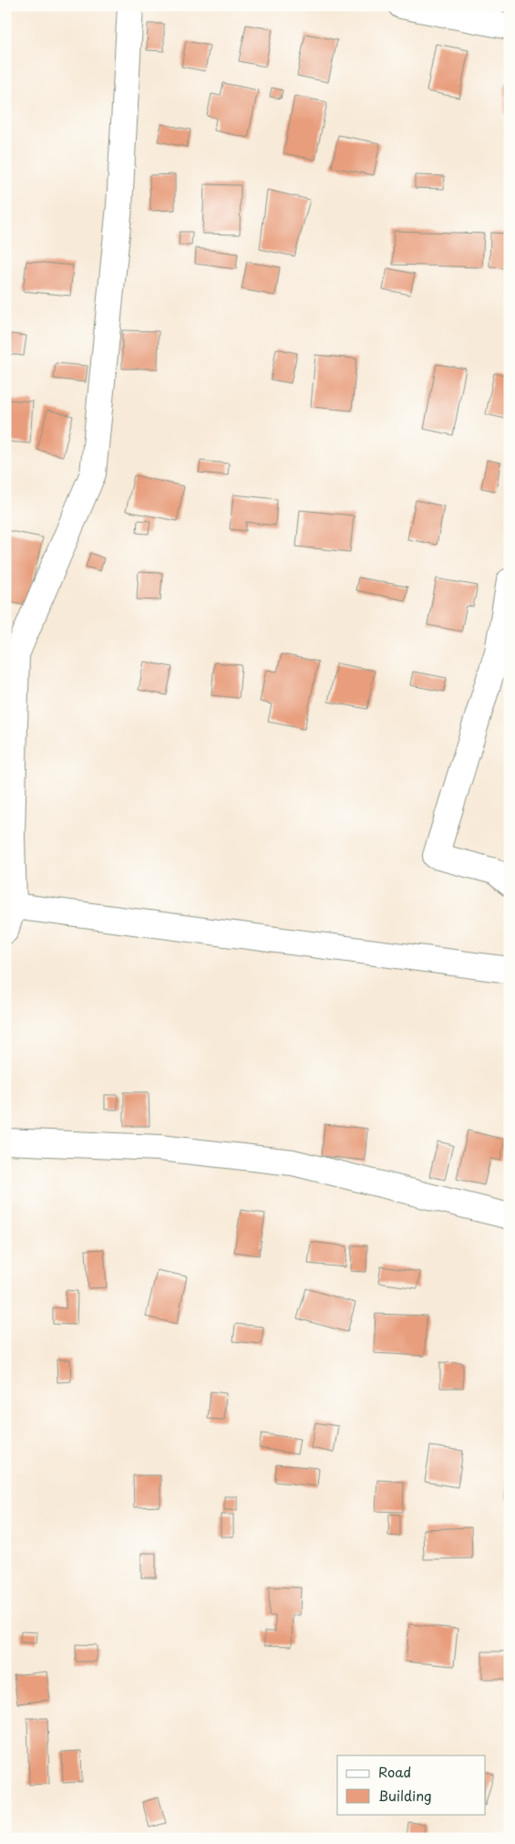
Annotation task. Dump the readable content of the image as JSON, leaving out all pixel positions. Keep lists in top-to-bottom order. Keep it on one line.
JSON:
{"legend":["Road","Building"]}
